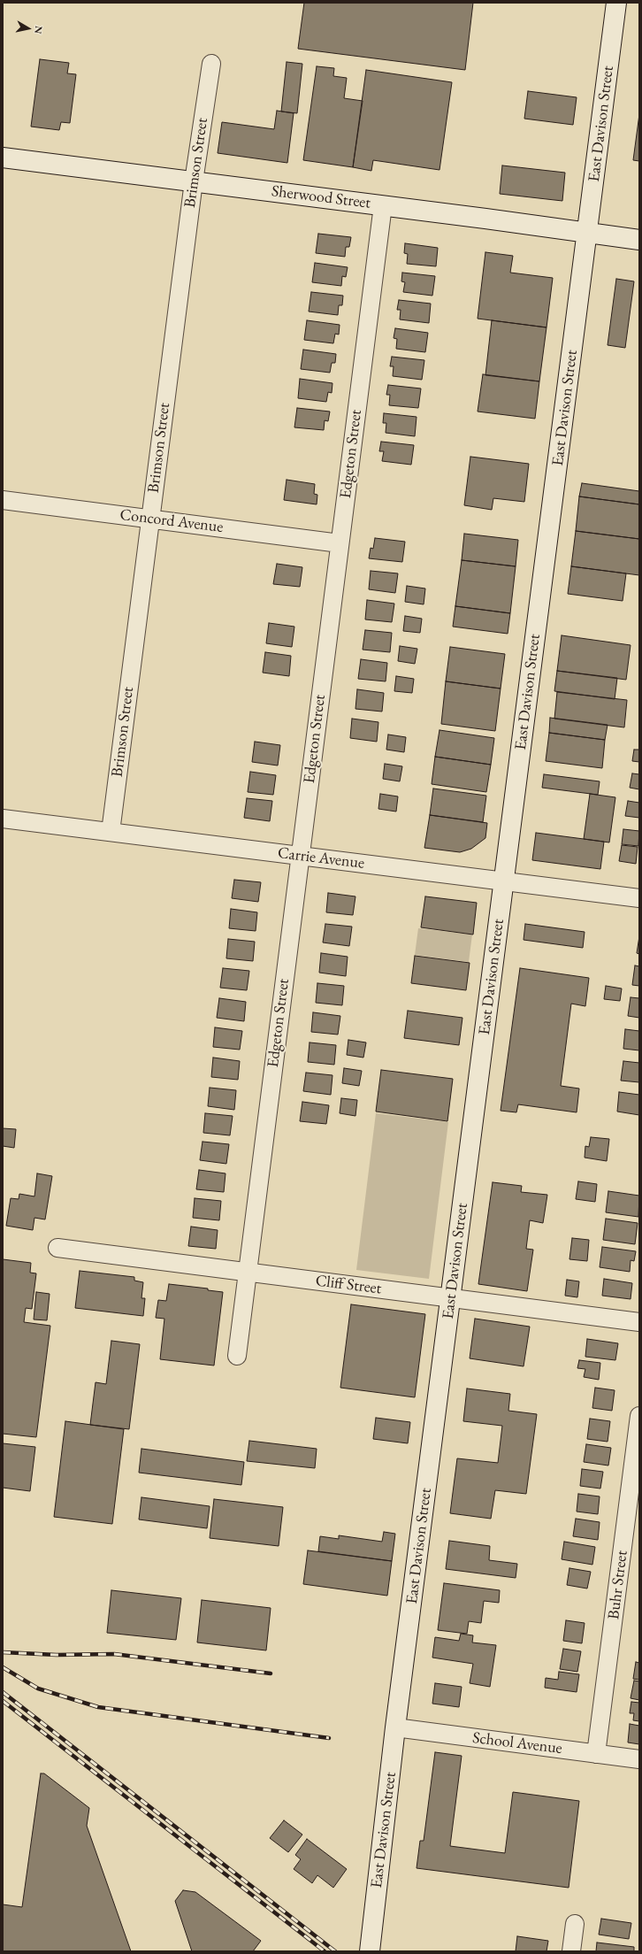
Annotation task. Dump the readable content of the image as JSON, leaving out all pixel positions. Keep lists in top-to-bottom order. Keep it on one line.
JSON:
{"streets":{"main road":["East Davison Street","Sherwood Street"],"street":["Brimson Street","Edgeton Street","Concord Avenue","Carrie Avenue","Cliff Street","Buhr Street","School Avenue"]},"crossings":[["East Davison Street","Sherwood Street"],["East Davison Street","Carrie Avenue"],["East Davison Street","Cliff Street"],["East Davison Street","School Avenue"],["Brimson Street","Sherwood Street"],["Brimson Street","Concord Avenue"],["Brimson Street","Carrie Avenue"],["Sherwood Street","Edgeton Street"],["Edgeton Street","Concord Avenue"],["Edgeton Street","Carrie Avenue"],["Edgeton Street","Cliff Street"],["Buhr Street","School Avenue"]],"north":"right"}
